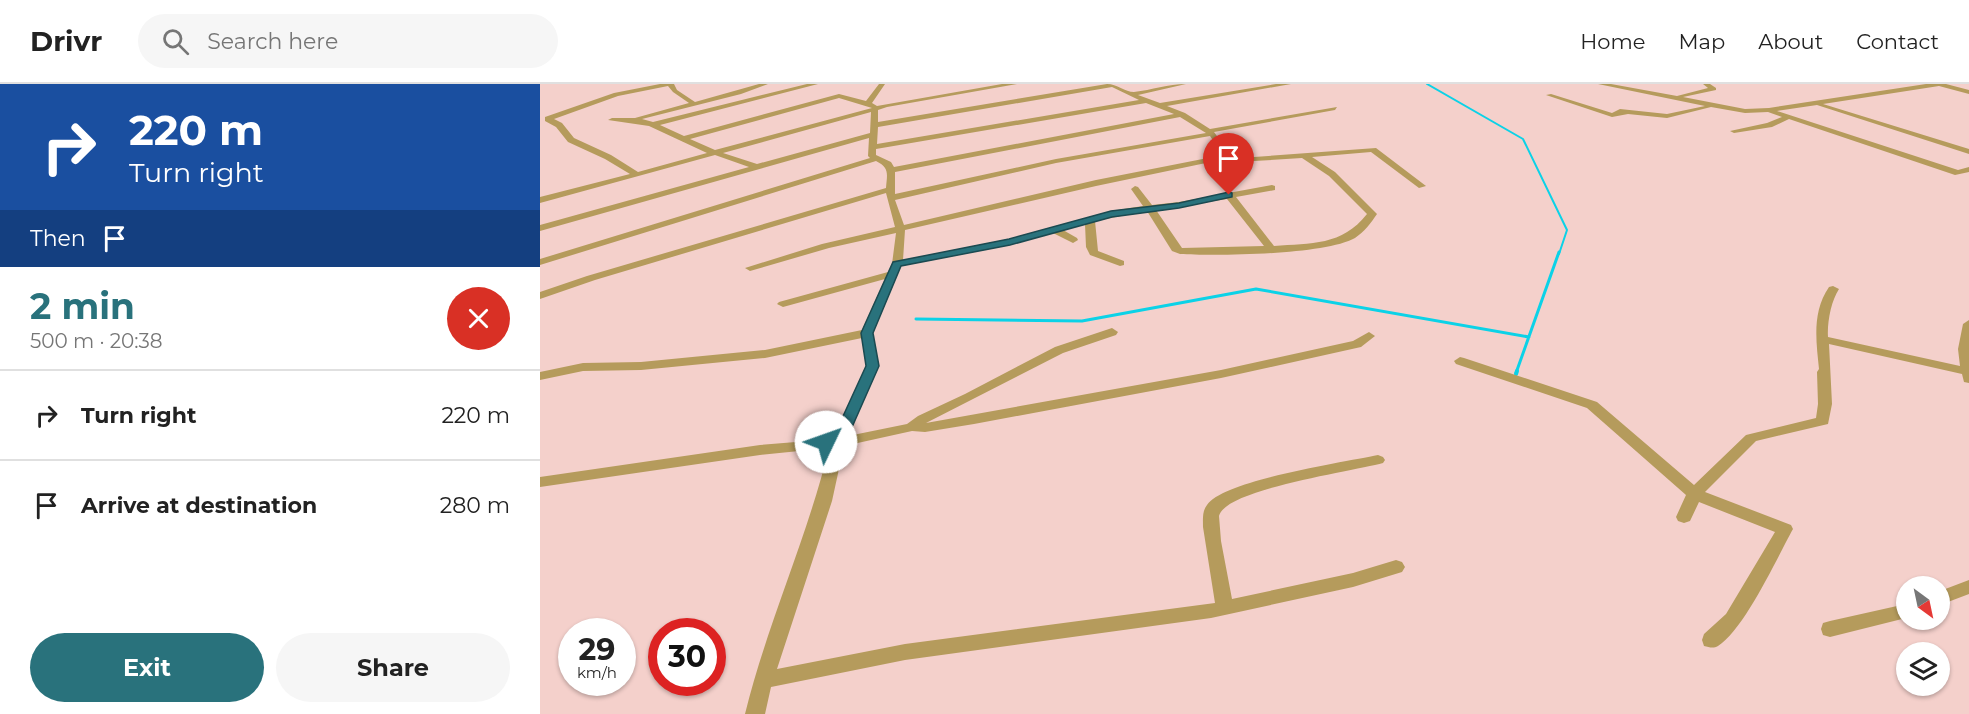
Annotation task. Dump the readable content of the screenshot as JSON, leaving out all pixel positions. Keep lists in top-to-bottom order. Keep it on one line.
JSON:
{"north":"bottom right","page":{"header":"Drivr","search":"Search here","nav":["Home","Map","About","Contact"],"turn":["220 m","Turn right"],"then":"Then","heading":["2 min","500 m · 20:38"],"list":[{"name":"Turn right","value":"220 m"},{"name":"Arrive at destination","value":"280 m"}],"speed":"29 km/h","limit":"30","buttons":["Exit","Share"]}}
